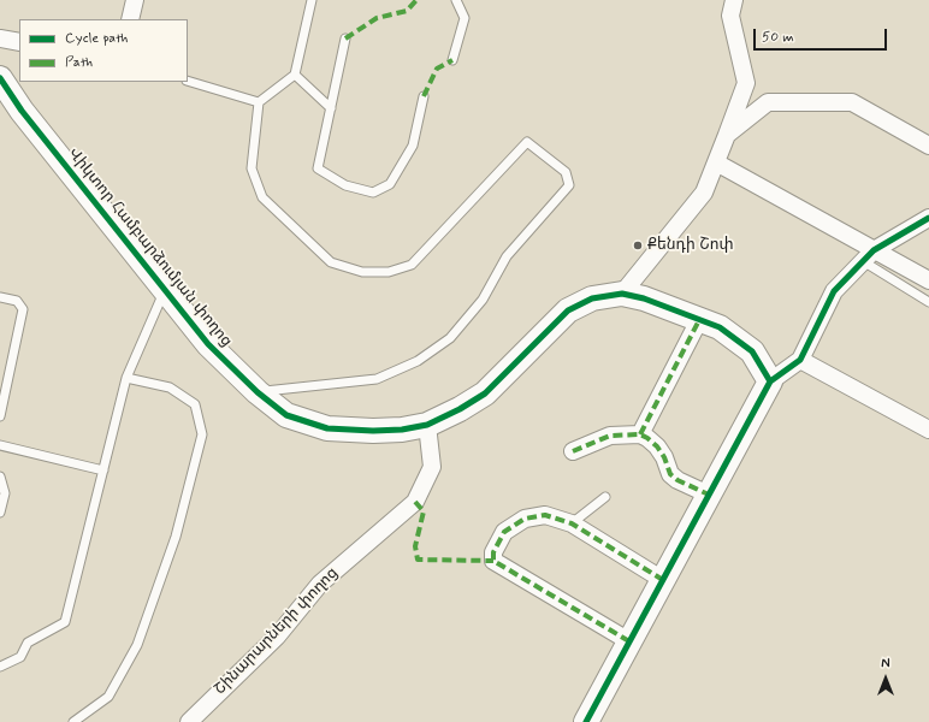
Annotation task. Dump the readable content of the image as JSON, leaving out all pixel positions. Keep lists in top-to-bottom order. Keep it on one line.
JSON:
{"streets":{"street":["Վիկտոր Համբարձումյան փողոց","Շինարարների փողոց"]},"crossings":[["Վիկտոր Համբարձումյան փողոց","Շինարարների փողոց"]],"places":["Քենդի Շոփ"],"legend":["Cycle path","Path"],"scale_bar":"50 m","north":"top"}
